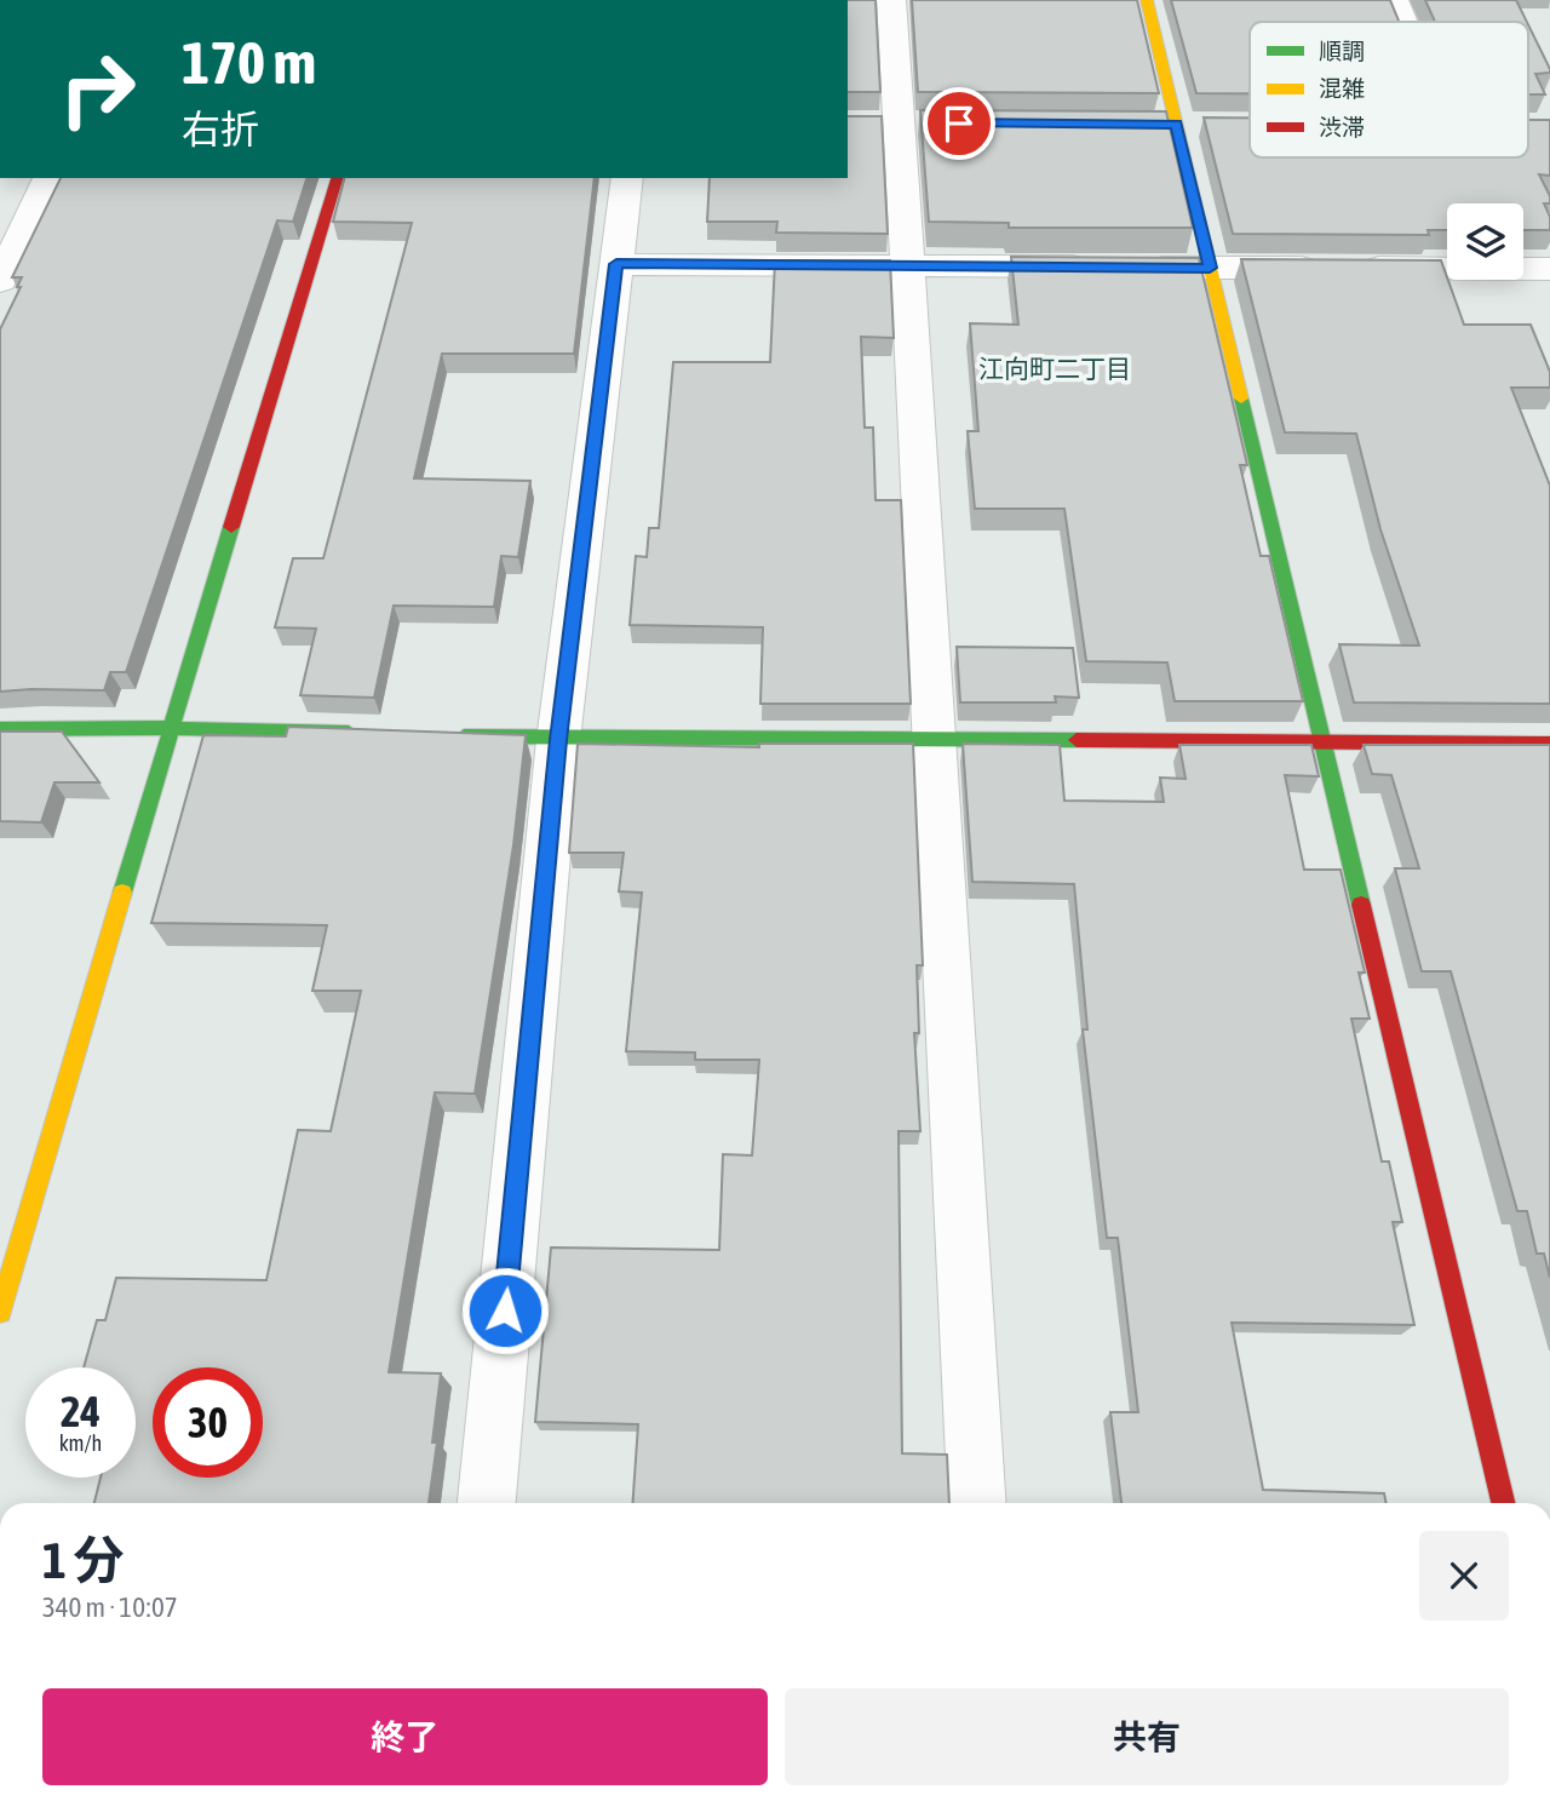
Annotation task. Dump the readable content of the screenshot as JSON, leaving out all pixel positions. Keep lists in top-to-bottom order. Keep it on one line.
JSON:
{"districts":["江向町二丁目"],"legend":["順調","混雑","渋滞"],"page":{"turn":["170 m","右折"],"speed":"24 km/h","limit":"30","heading":["1 分","340 m · 10:07"],"buttons":["終了","共有"]}}
